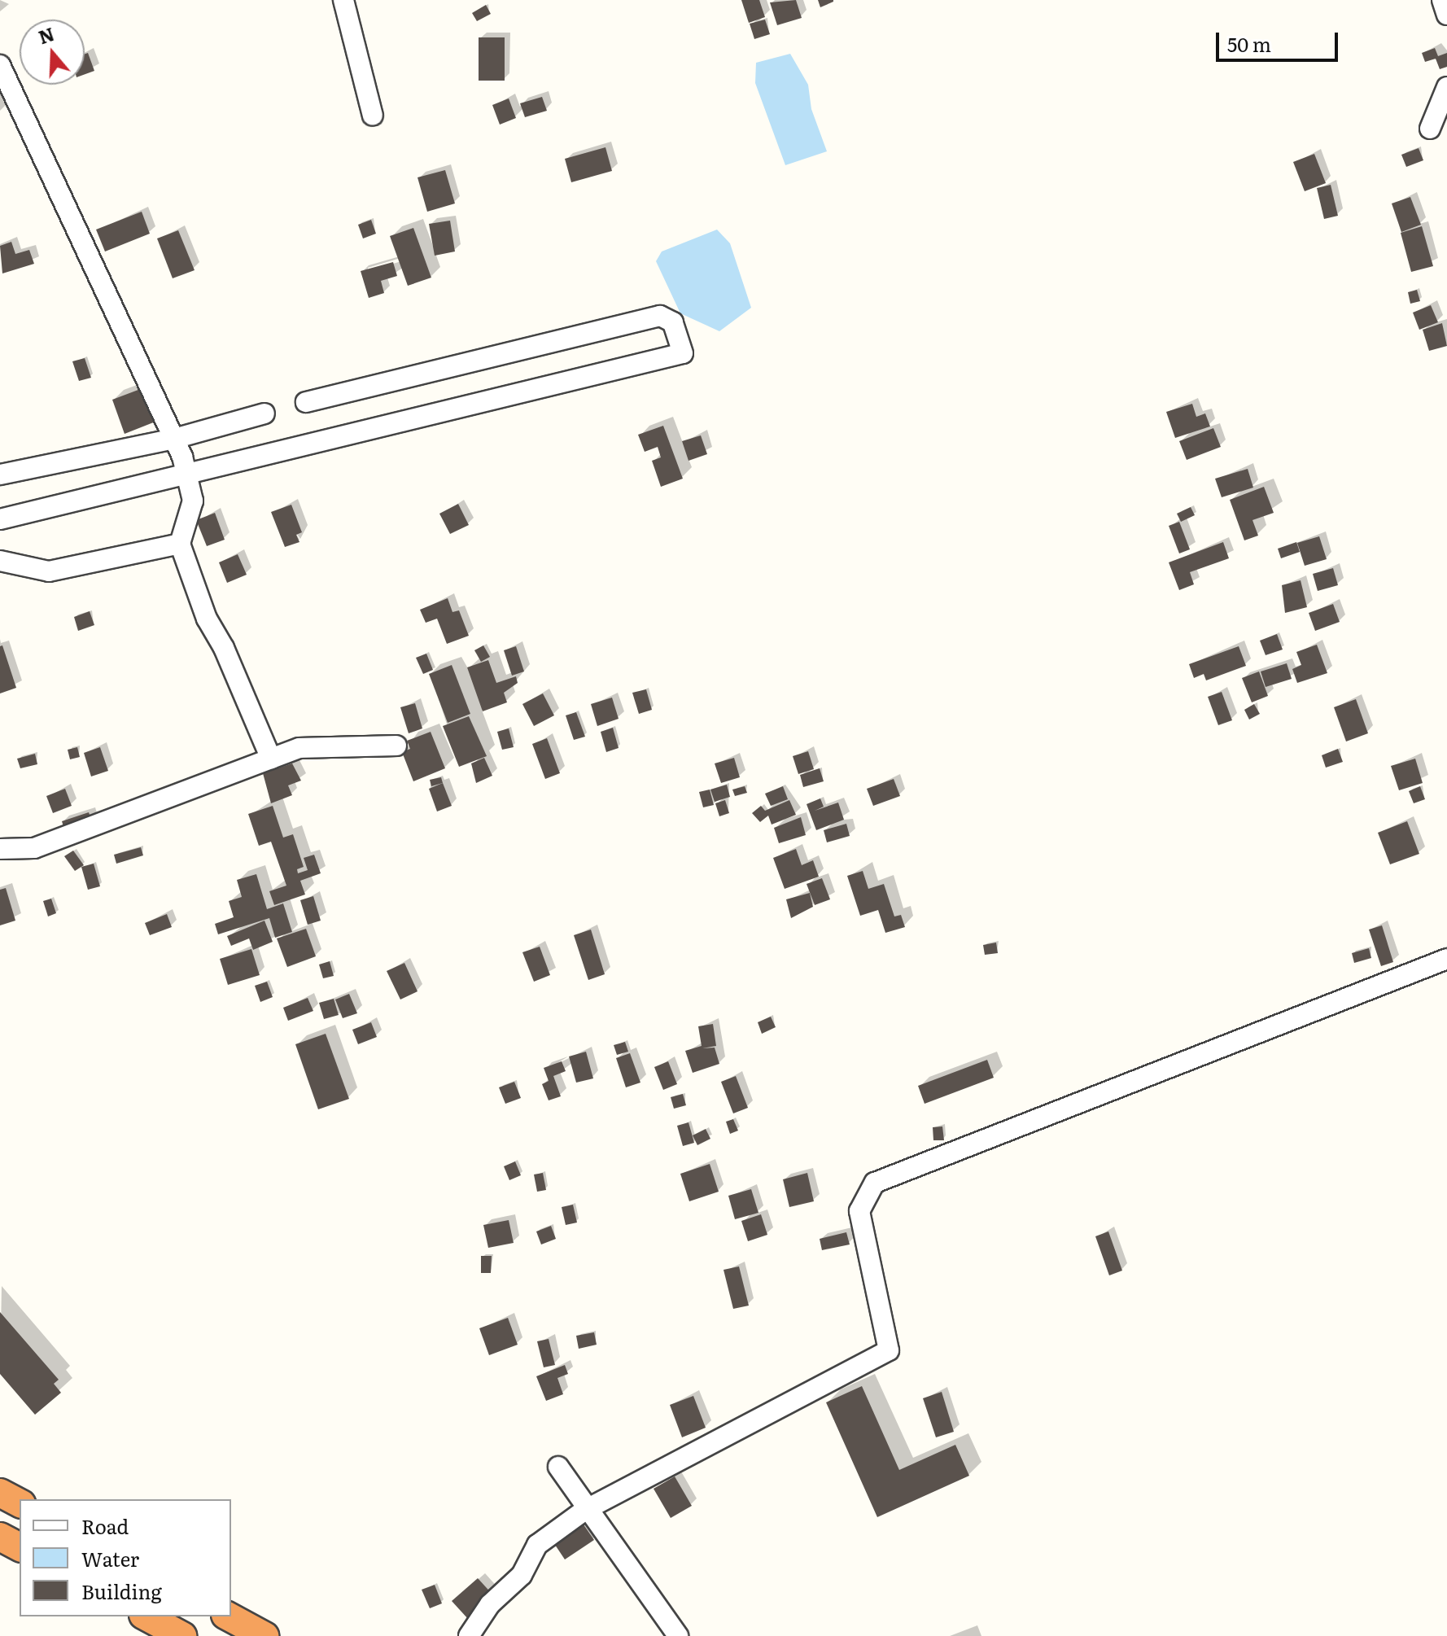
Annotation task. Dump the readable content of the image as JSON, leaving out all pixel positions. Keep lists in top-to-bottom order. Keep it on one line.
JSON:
{"legend":["Road","Water","Building"],"scale_bar":"50 m","north":"top"}
